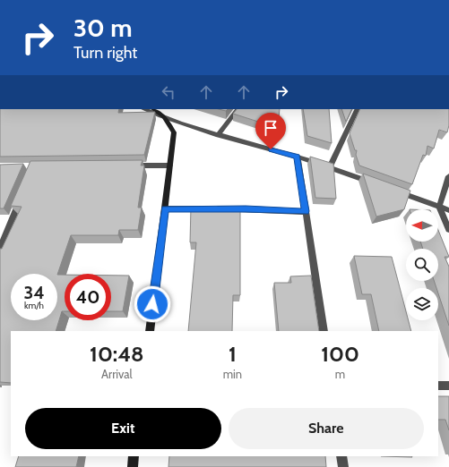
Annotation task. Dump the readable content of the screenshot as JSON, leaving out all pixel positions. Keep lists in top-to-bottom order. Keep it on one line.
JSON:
{"north":"left","page":{"turn":["30 m","Turn right"],"speed":"34 km/h","limit":"40","eta":["10:48","Arrival","1","min","100","m"],"buttons":["Exit","Share"]}}
